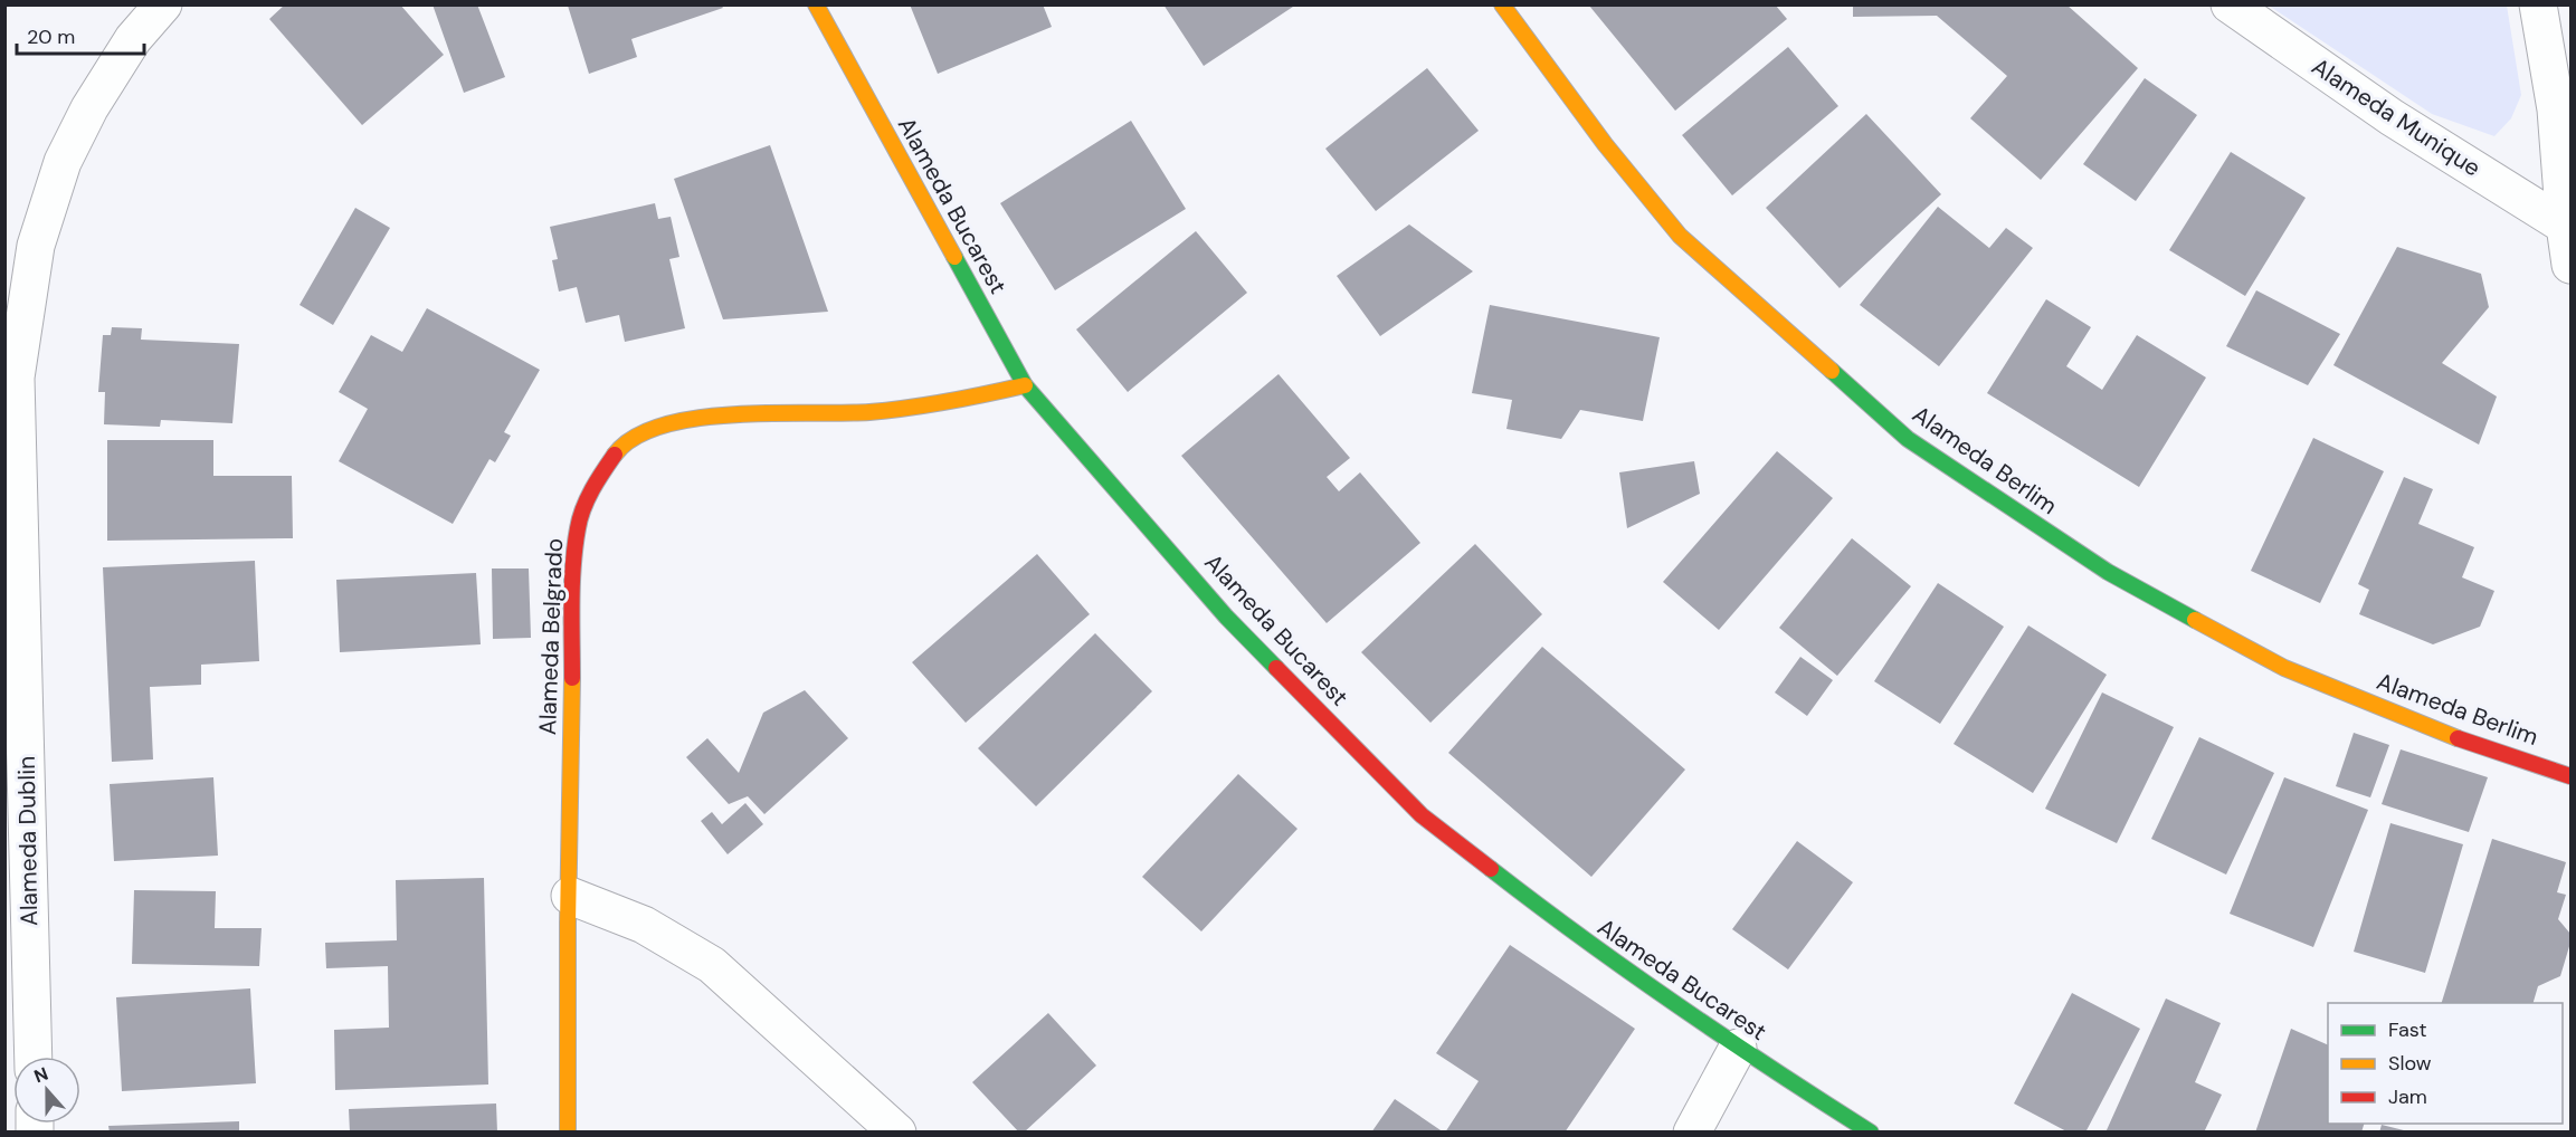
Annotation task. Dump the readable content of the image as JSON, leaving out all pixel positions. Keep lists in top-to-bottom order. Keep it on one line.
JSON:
{"streets":{"street":["Alameda Munique","Alameda Bucarest","Alameda Berlim","Alameda Belgrado","Alameda Dublin"]},"crossings":[["Alameda Bucarest","Alameda Belgrado"]],"legend":["Fast","Slow","Jam"],"scale_bar":"20 m","north":"top"}
